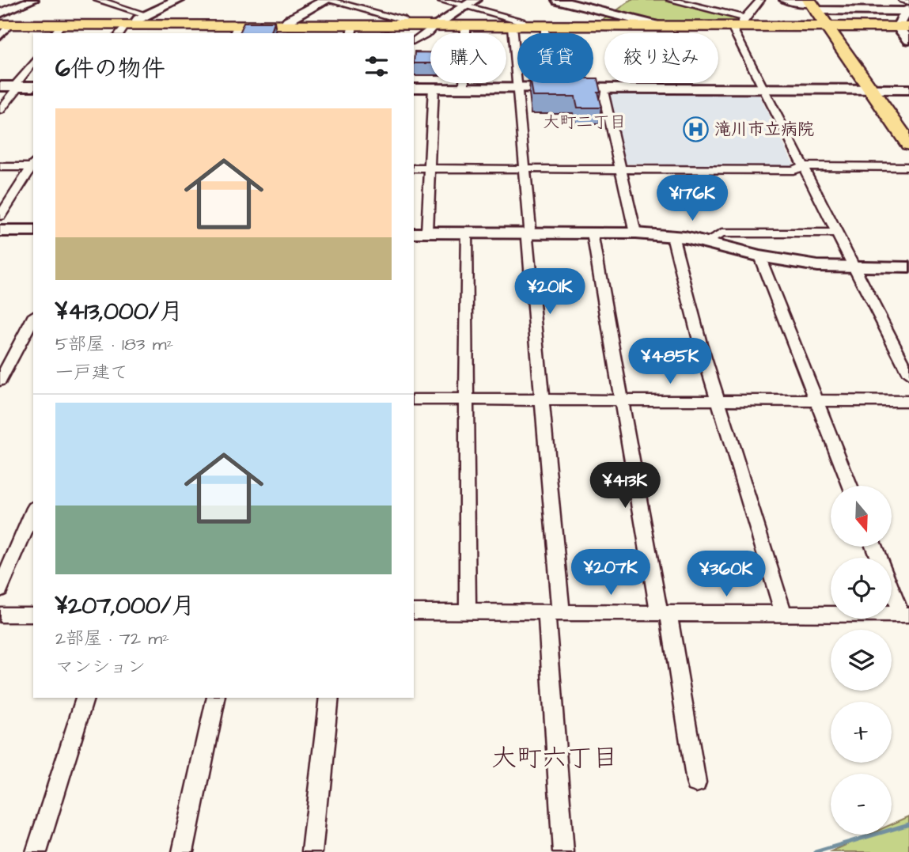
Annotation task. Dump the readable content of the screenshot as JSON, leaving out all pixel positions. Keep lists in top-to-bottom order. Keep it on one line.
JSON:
{"districts":["大町二丁目","大町六丁目"],"places":{"hospital":["滝川市立病院"]},"north":"bottom","page":{"chip":["購入","賃貸","絞り込み"],"heading":"6件の物件","list":[{"name":"¥413,000/月","note":"5部屋 · 183 m² · 一戸建て"},{"name":"¥207,000/月","note":"2部屋 · 72 m² · マンション"}],"price":["¥176K","¥201K","¥485K","¥413K","¥207K","¥360K"],"map_buttons":["+","−"]}}
